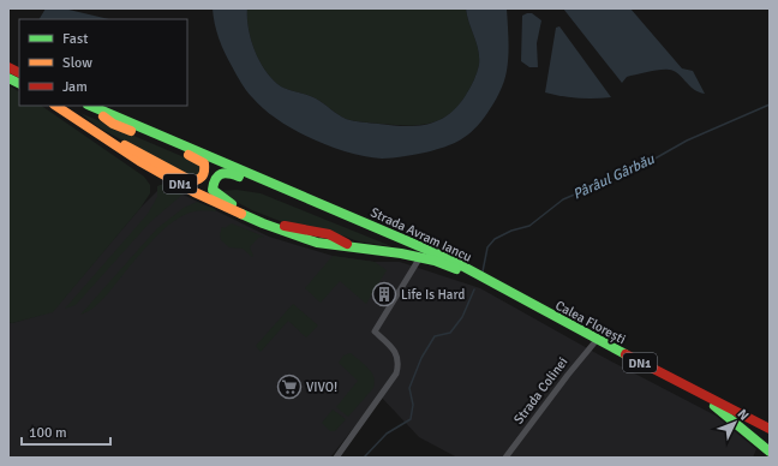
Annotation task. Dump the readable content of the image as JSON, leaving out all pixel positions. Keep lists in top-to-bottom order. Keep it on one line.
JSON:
{"streets":{"main road":["DN1","Strada Avram Iancu","Calea Florești"],"street":["Strada Colinei"]},"crossings":[["Strada Avram Iancu","Calea Florești"],["Calea Florești","Strada Colinei"]],"water":["Pârâul Gârbău"],"places":{"building":["Life Is Hard"],"supermarket":["VIVO!"]},"legend":["Fast","Slow","Jam"],"scale_bar":"100 m","north":"top right"}
